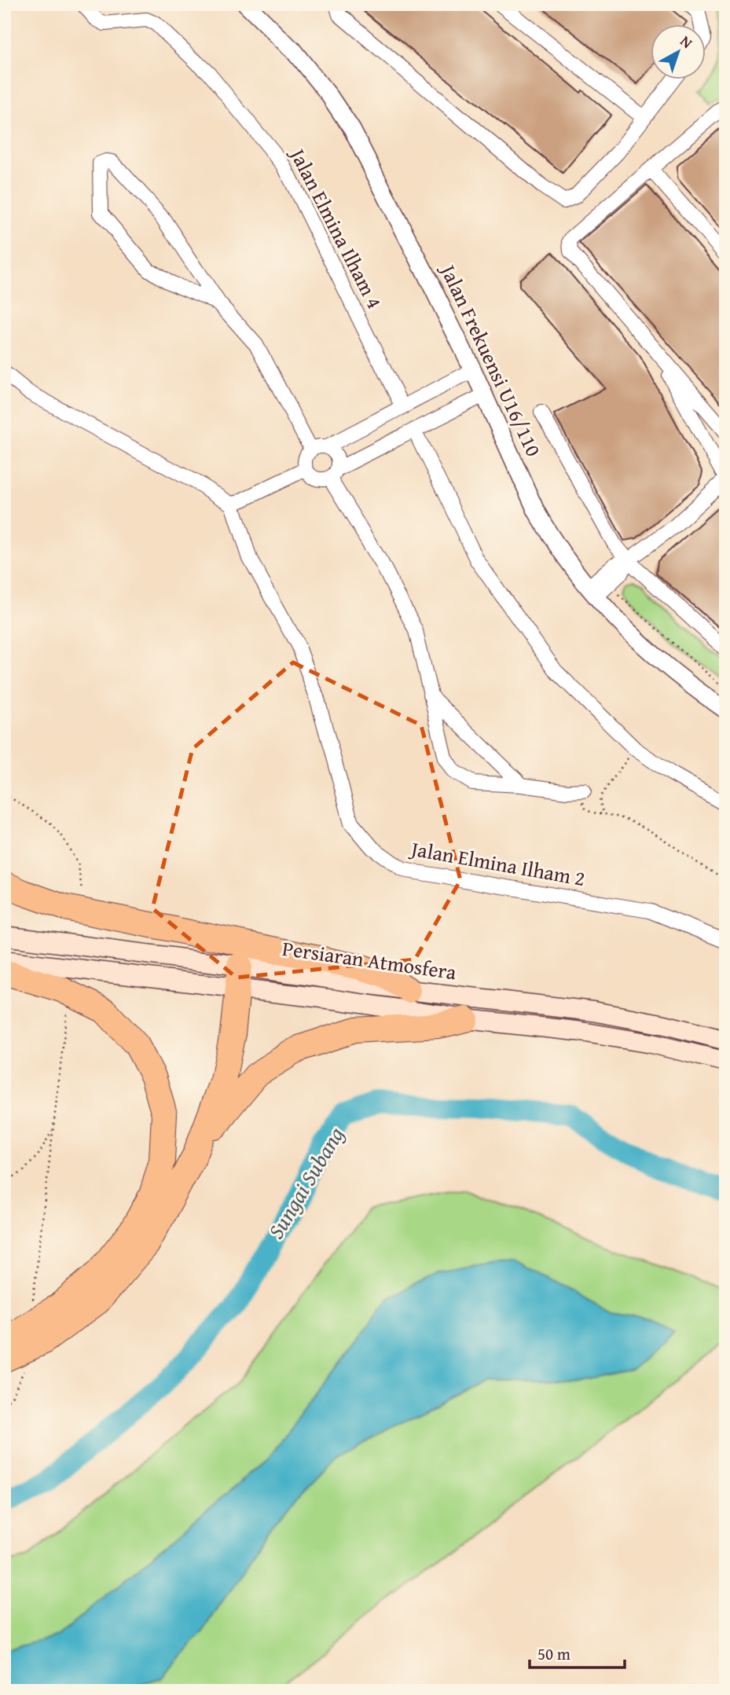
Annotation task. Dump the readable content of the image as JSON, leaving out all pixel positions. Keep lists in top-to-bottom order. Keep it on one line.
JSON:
{"streets":{"main road":["Persiaran Atmosfera"],"street":["Jalan Elmina Ilham 4","Jalan Frekuensi U16/110","Jalan Elmina Ilham 2"]},"water":["Sungai Subang"],"scale_bar":"50 m","north":"top right"}
